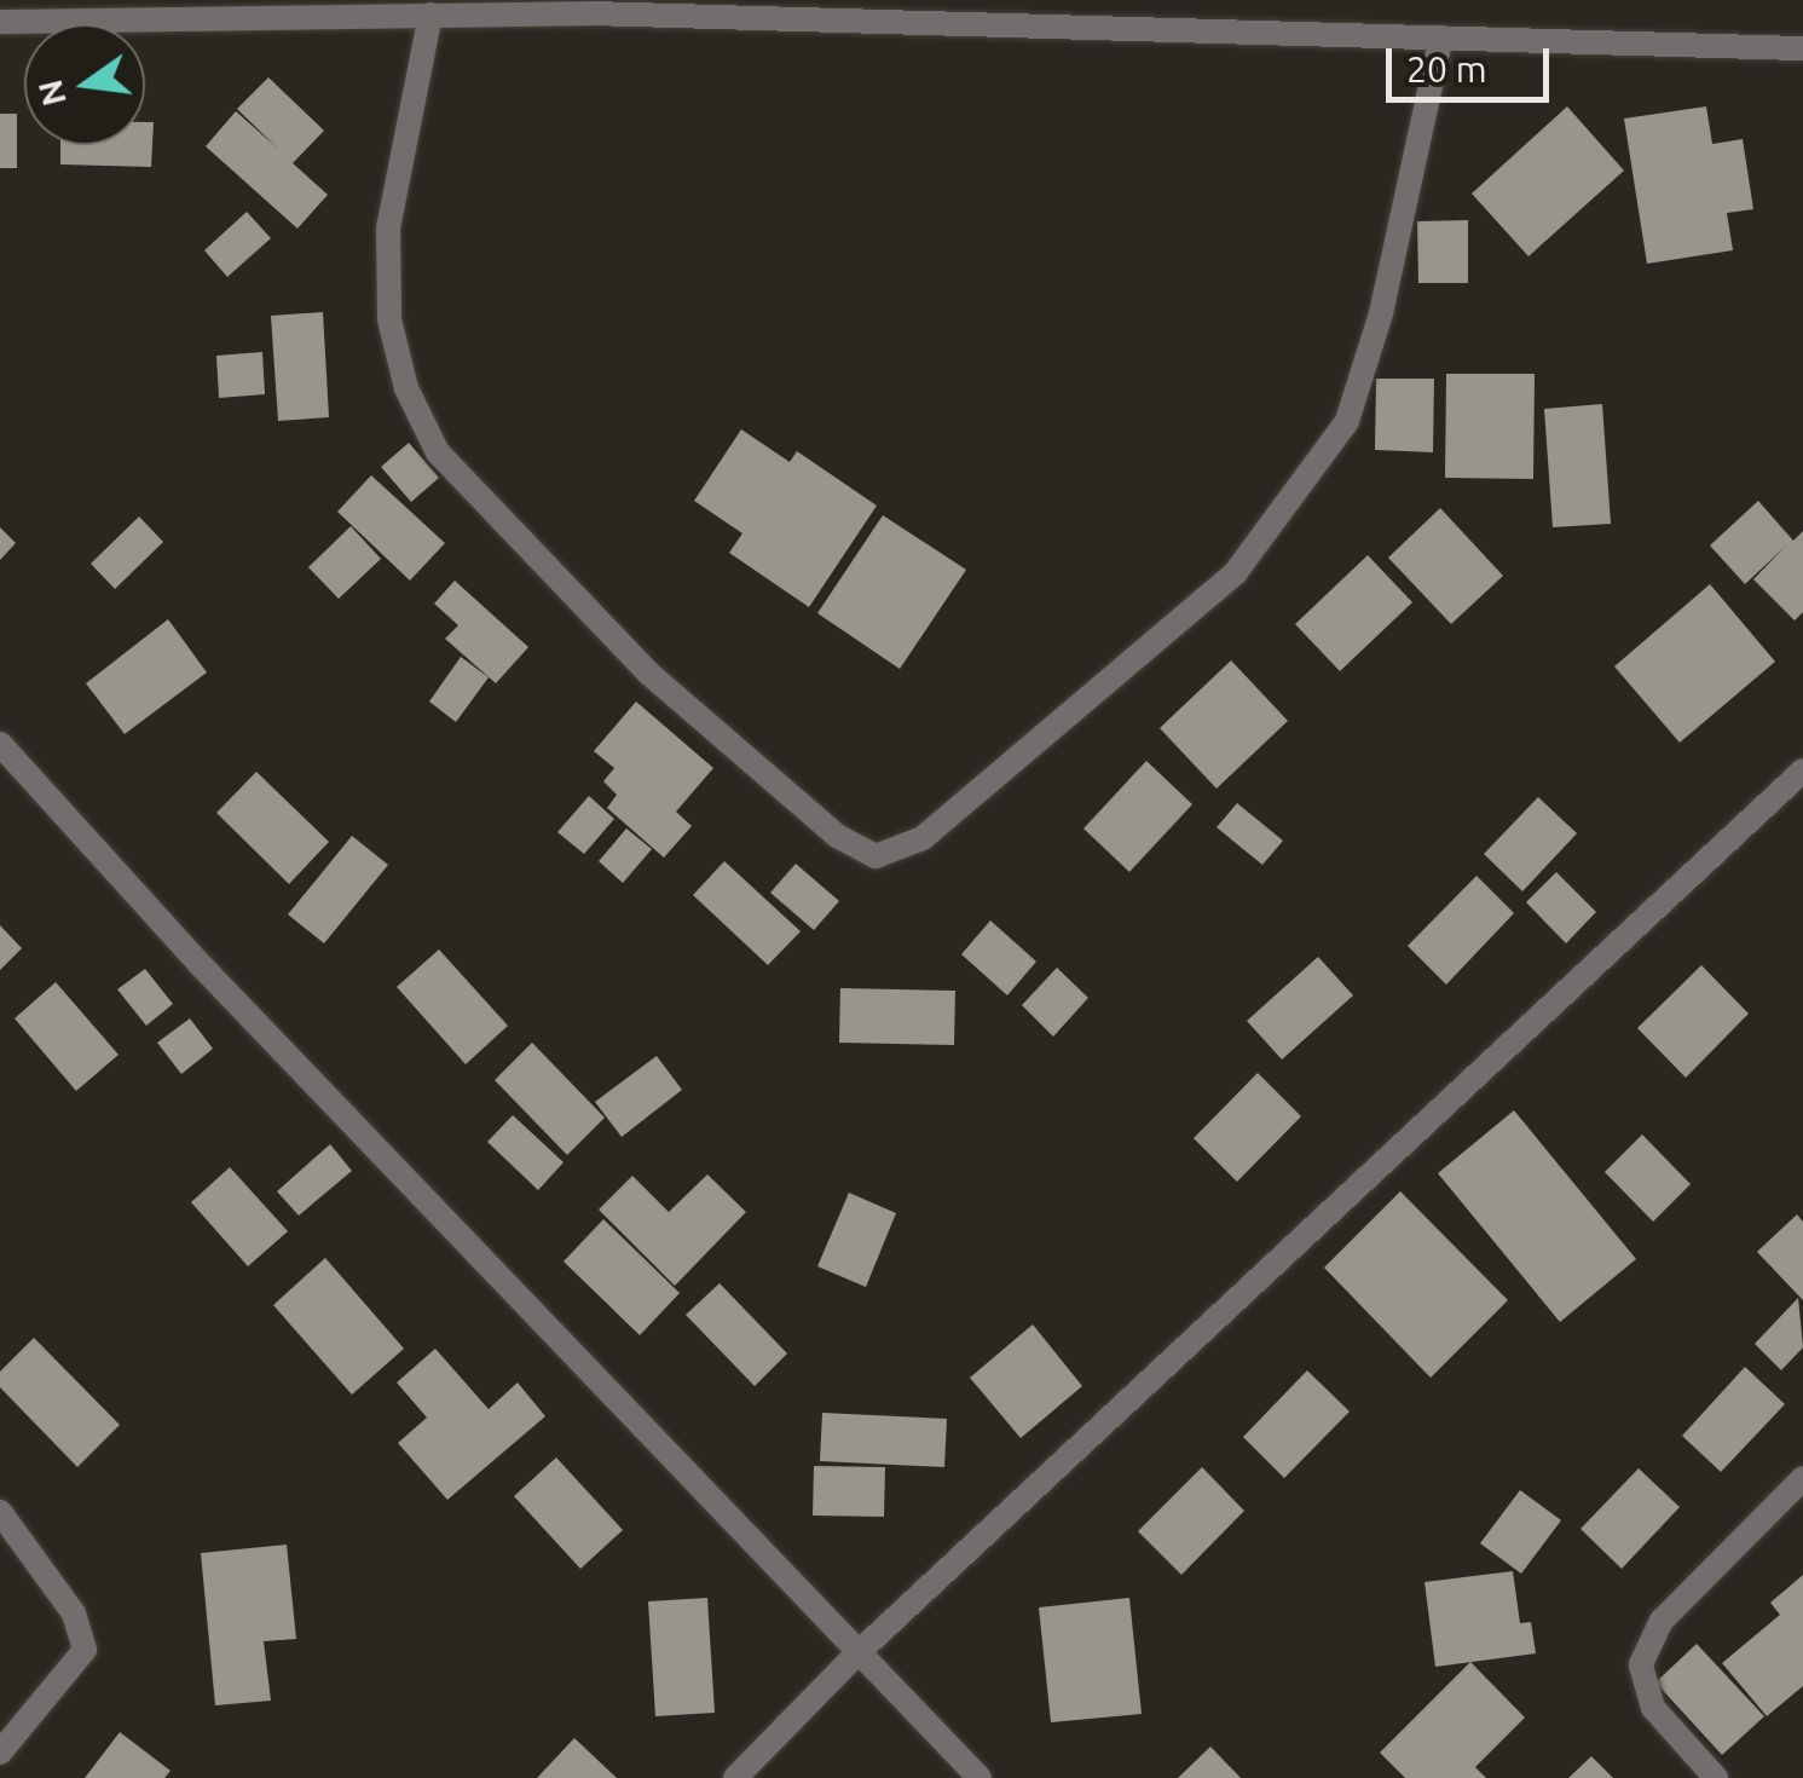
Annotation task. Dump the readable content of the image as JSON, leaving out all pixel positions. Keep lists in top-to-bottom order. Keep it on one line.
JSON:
{"scale_bar":"20 m","north":"left"}
